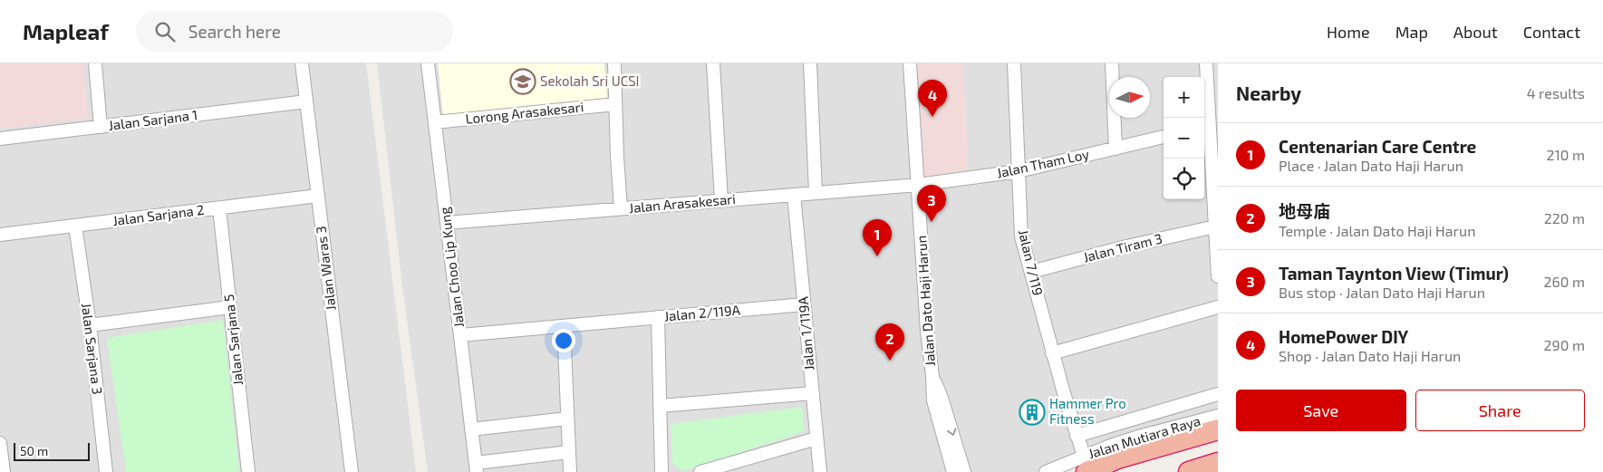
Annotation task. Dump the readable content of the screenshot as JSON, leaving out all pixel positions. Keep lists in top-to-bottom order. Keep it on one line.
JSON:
{"streets":{"street":["Lorong Arasakesari","Jalan Sarjana 1","Jalan Tham Loy","Jalan Arasakesari","Jalan Sarjana 2","Jalan Tiram 3","Jalan 7/119","Jalan Choo Lip Kung","Jalan Waras 3","Jalan Dato Haji Harun","Jalan 2/119A","Jalan 1/119A","Jalan Sarjana 5","Jalan Sarjana 3","Jalan Mutiara Raya"]},"crossings":[["Lorong Arasakesari","Jalan Choo Lip Kung"],["Jalan Sarjana 1","Jalan Waras 3"],["Jalan Tham Loy","Jalan Arasakesari"],["Jalan Tham Loy","Jalan 7/119"],["Jalan Tham Loy","Jalan Dato Haji Harun"],["Jalan Arasakesari","Jalan Choo Lip Kung"],["Jalan Arasakesari","Jalan Dato Haji Harun"],["Jalan Arasakesari","Jalan 1/119A"],["Jalan Sarjana 2","Jalan Waras 3"],["Jalan Sarjana 2","Jalan Sarjana 5"],["Jalan Sarjana 2","Jalan Sarjana 3"],["Jalan Tiram 3","Jalan 7/119"],["Jalan 7/119","Jalan Mutiara Raya"],["Jalan Choo Lip Kung","Jalan 2/119A"],["Jalan 2/119A","Jalan 1/119A"]],"places":{"school or university":["Sekolah Sri UCSI"],"building":["Hammer Pro Fitness"]},"scale_bar":"50 m","north":"right","page":{"header":"Mapleaf","search":"Search here","nav":["Home","Map","About","Contact"],"heading":["Nearby","4 results"],"map_buttons":["+","−"],"pins":["4","3","1","2"],"list":[{"mark":"1","name":"Centenarian Care Centre","note":"Place · Jalan Dato Haji Harun","value":"210 m"},{"mark":"2","name":"地母庙","note":"Temple · Jalan Dato Haji Harun","value":"220 m"},{"mark":"3","name":"Taman Taynton View (Timur)","note":"Bus stop · Jalan Dato Haji Harun","value":"260 m"},{"mark":"4","name":"HomePower DIY","note":"Shop · Jalan Dato Haji Harun","value":"290 m"}],"buttons":["Save","Share"],"scale":"50 m"}}
